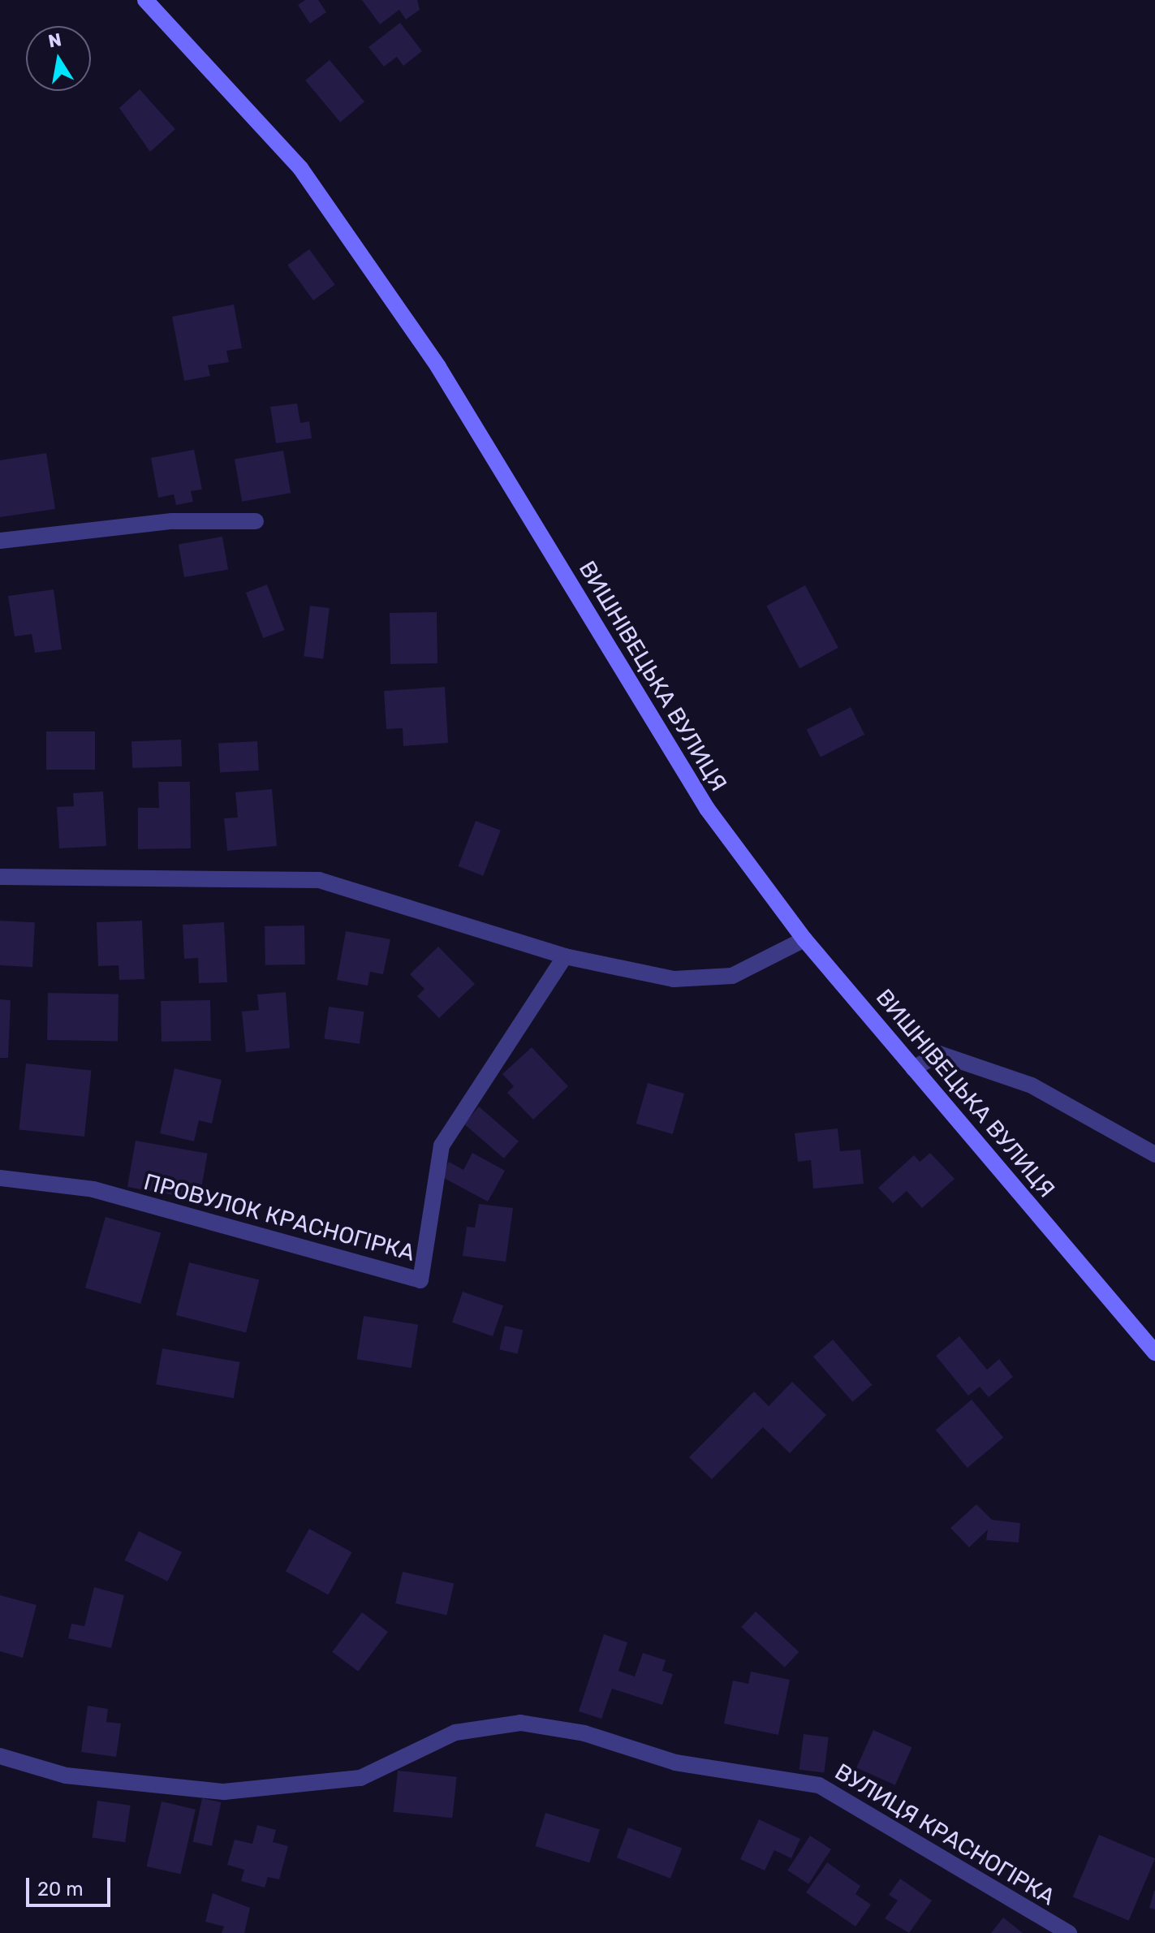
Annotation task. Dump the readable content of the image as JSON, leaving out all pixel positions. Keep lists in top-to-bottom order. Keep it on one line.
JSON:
{"streets":{"main road":["ВИШНІВЕЦЬКА ВУЛИЦЯ"],"street":["ПРОВУЛОК КРАСНОГІРКА","ВУЛИЦЯ КРАСНОГІРКА"]},"scale_bar":"20 m","north":"top"}
